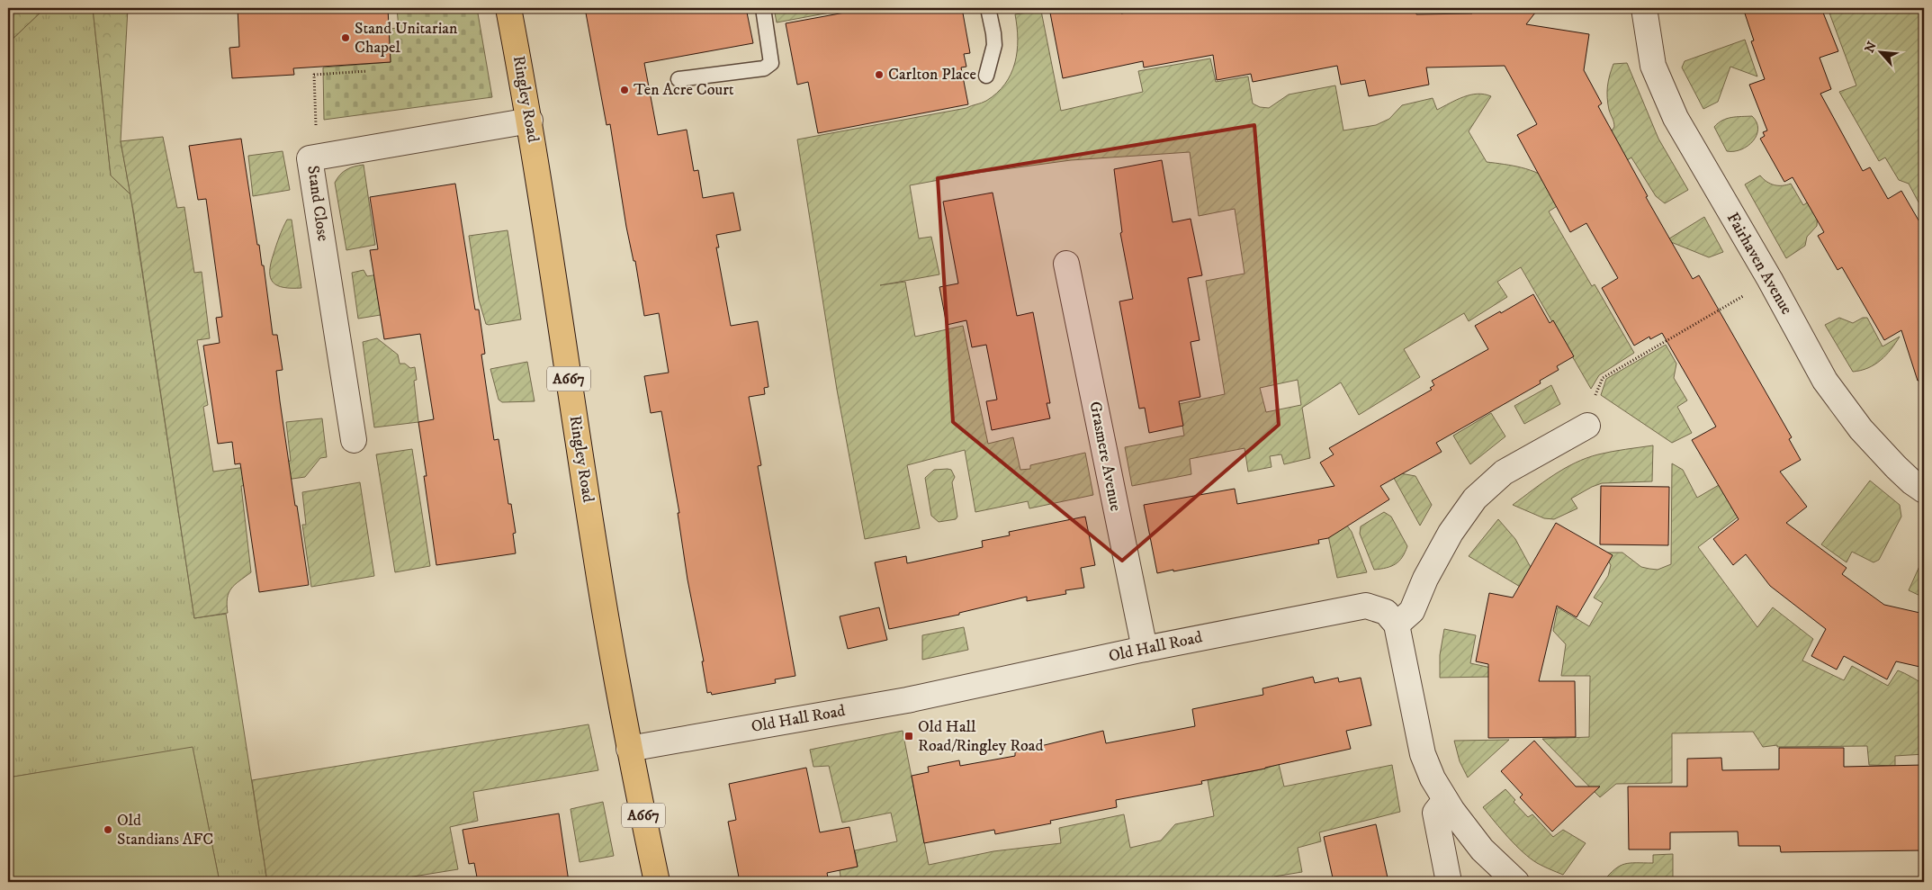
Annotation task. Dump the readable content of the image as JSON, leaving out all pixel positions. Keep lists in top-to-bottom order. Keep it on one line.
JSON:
{"streets":{"main road":["Ringley Road","A667"],"street":["Stand Close","Fairhaven Avenue","Grasmere Avenue","Old Hall Road"]},"crossings":[["Ringley Road","Stand Close"],["Ringley Road","Old Hall Road"],["Grasmere Avenue","Old Hall Road"]],"places":{"other":["Stand Unitarian Chapel","Carlton Place","Ten Acre Court","Old Standians AFC"],"transit":["Old Hall Road/Ringley Road"]},"north":"top left"}
